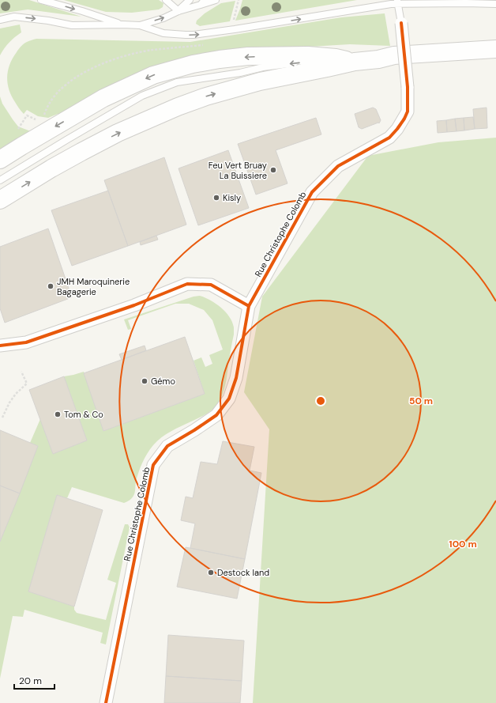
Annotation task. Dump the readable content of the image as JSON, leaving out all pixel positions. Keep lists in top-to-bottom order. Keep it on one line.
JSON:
{"streets":{"street":["Rue Christophe Colomb"]},"places":["Feu Vert Bruay La Buissiere","Kisly","JMH Maroquinerie Bagagerie","Gémo","Tom & Co","Destock land"],"scale_bar":"20 m","rings":["50 m","100 m"]}
